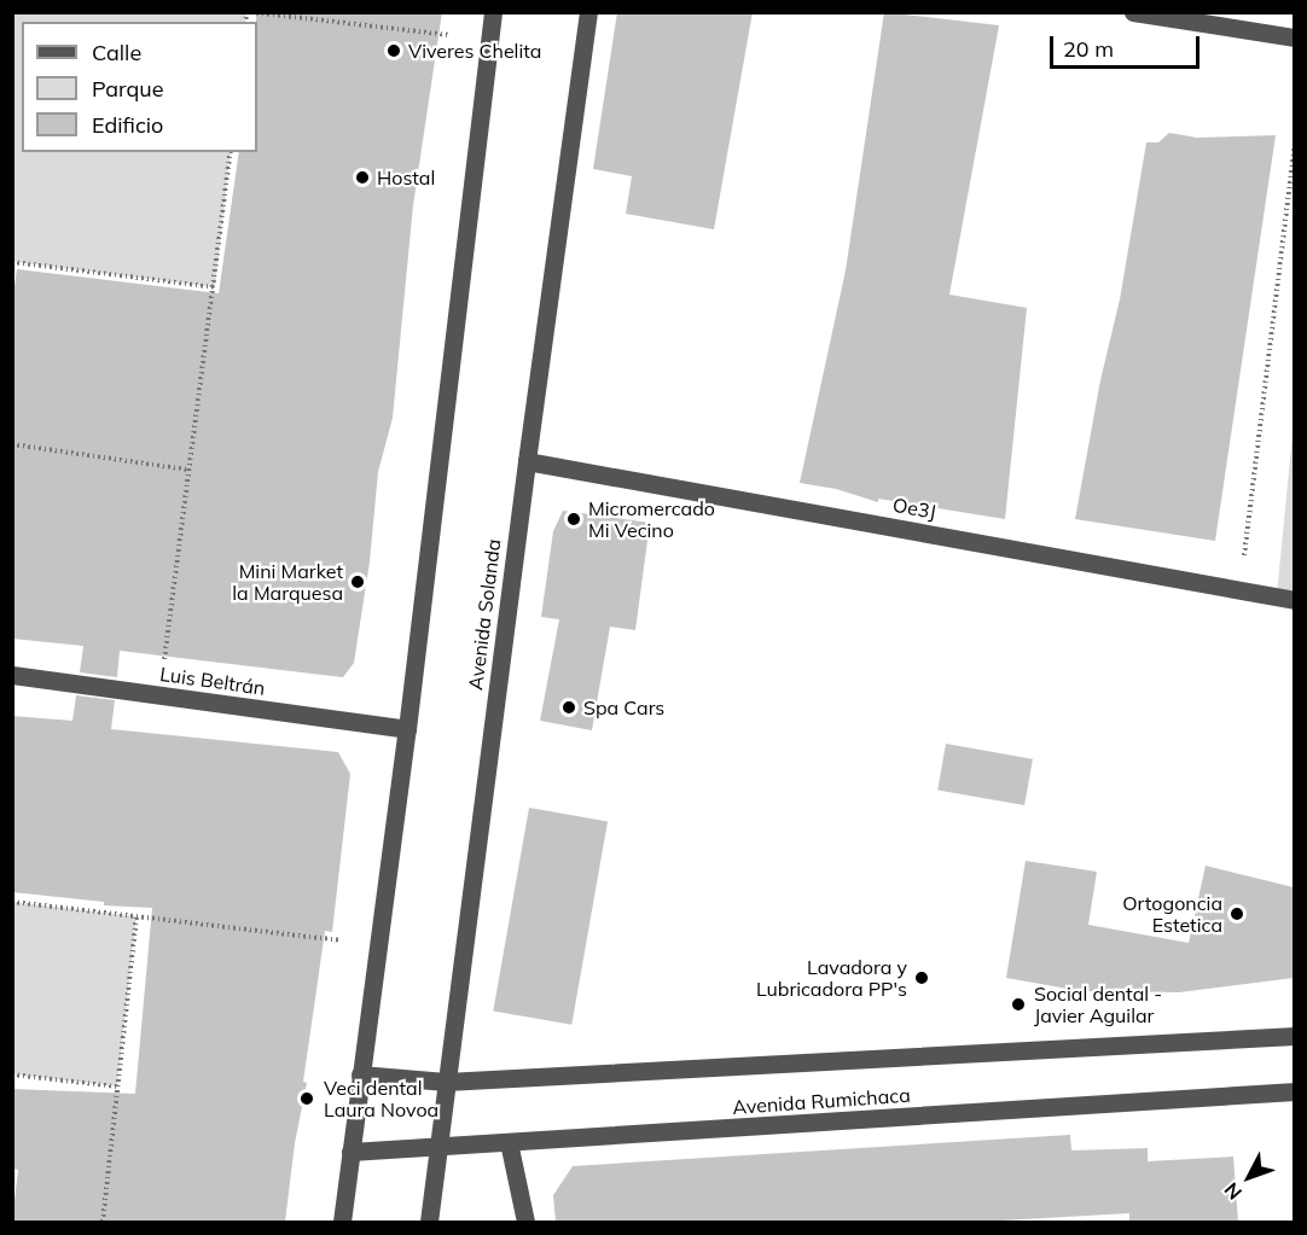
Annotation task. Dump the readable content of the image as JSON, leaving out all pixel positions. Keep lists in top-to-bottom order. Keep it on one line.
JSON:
{"streets":{"street":["Oe3J","Avenida Solanda","Luis Beltrán","Avenida Rumichaca"]},"crossings":[["Oe3J","Avenida Solanda"],["Avenida Solanda","Avenida Rumichaca"]],"places":["Viveres Chelita","Hostal","Micromercado Mi Vecino","Mini Market la Marquesa","Spa Cars","Ortogoncia Estetica","Lavadora y Lubricadora PP's","Social dental - Javier Aguilar","Veci dental Laura Novoa"],"legend":["Calle","Parque","Edificio"],"scale_bar":"20 m","north":"bottom left"}
